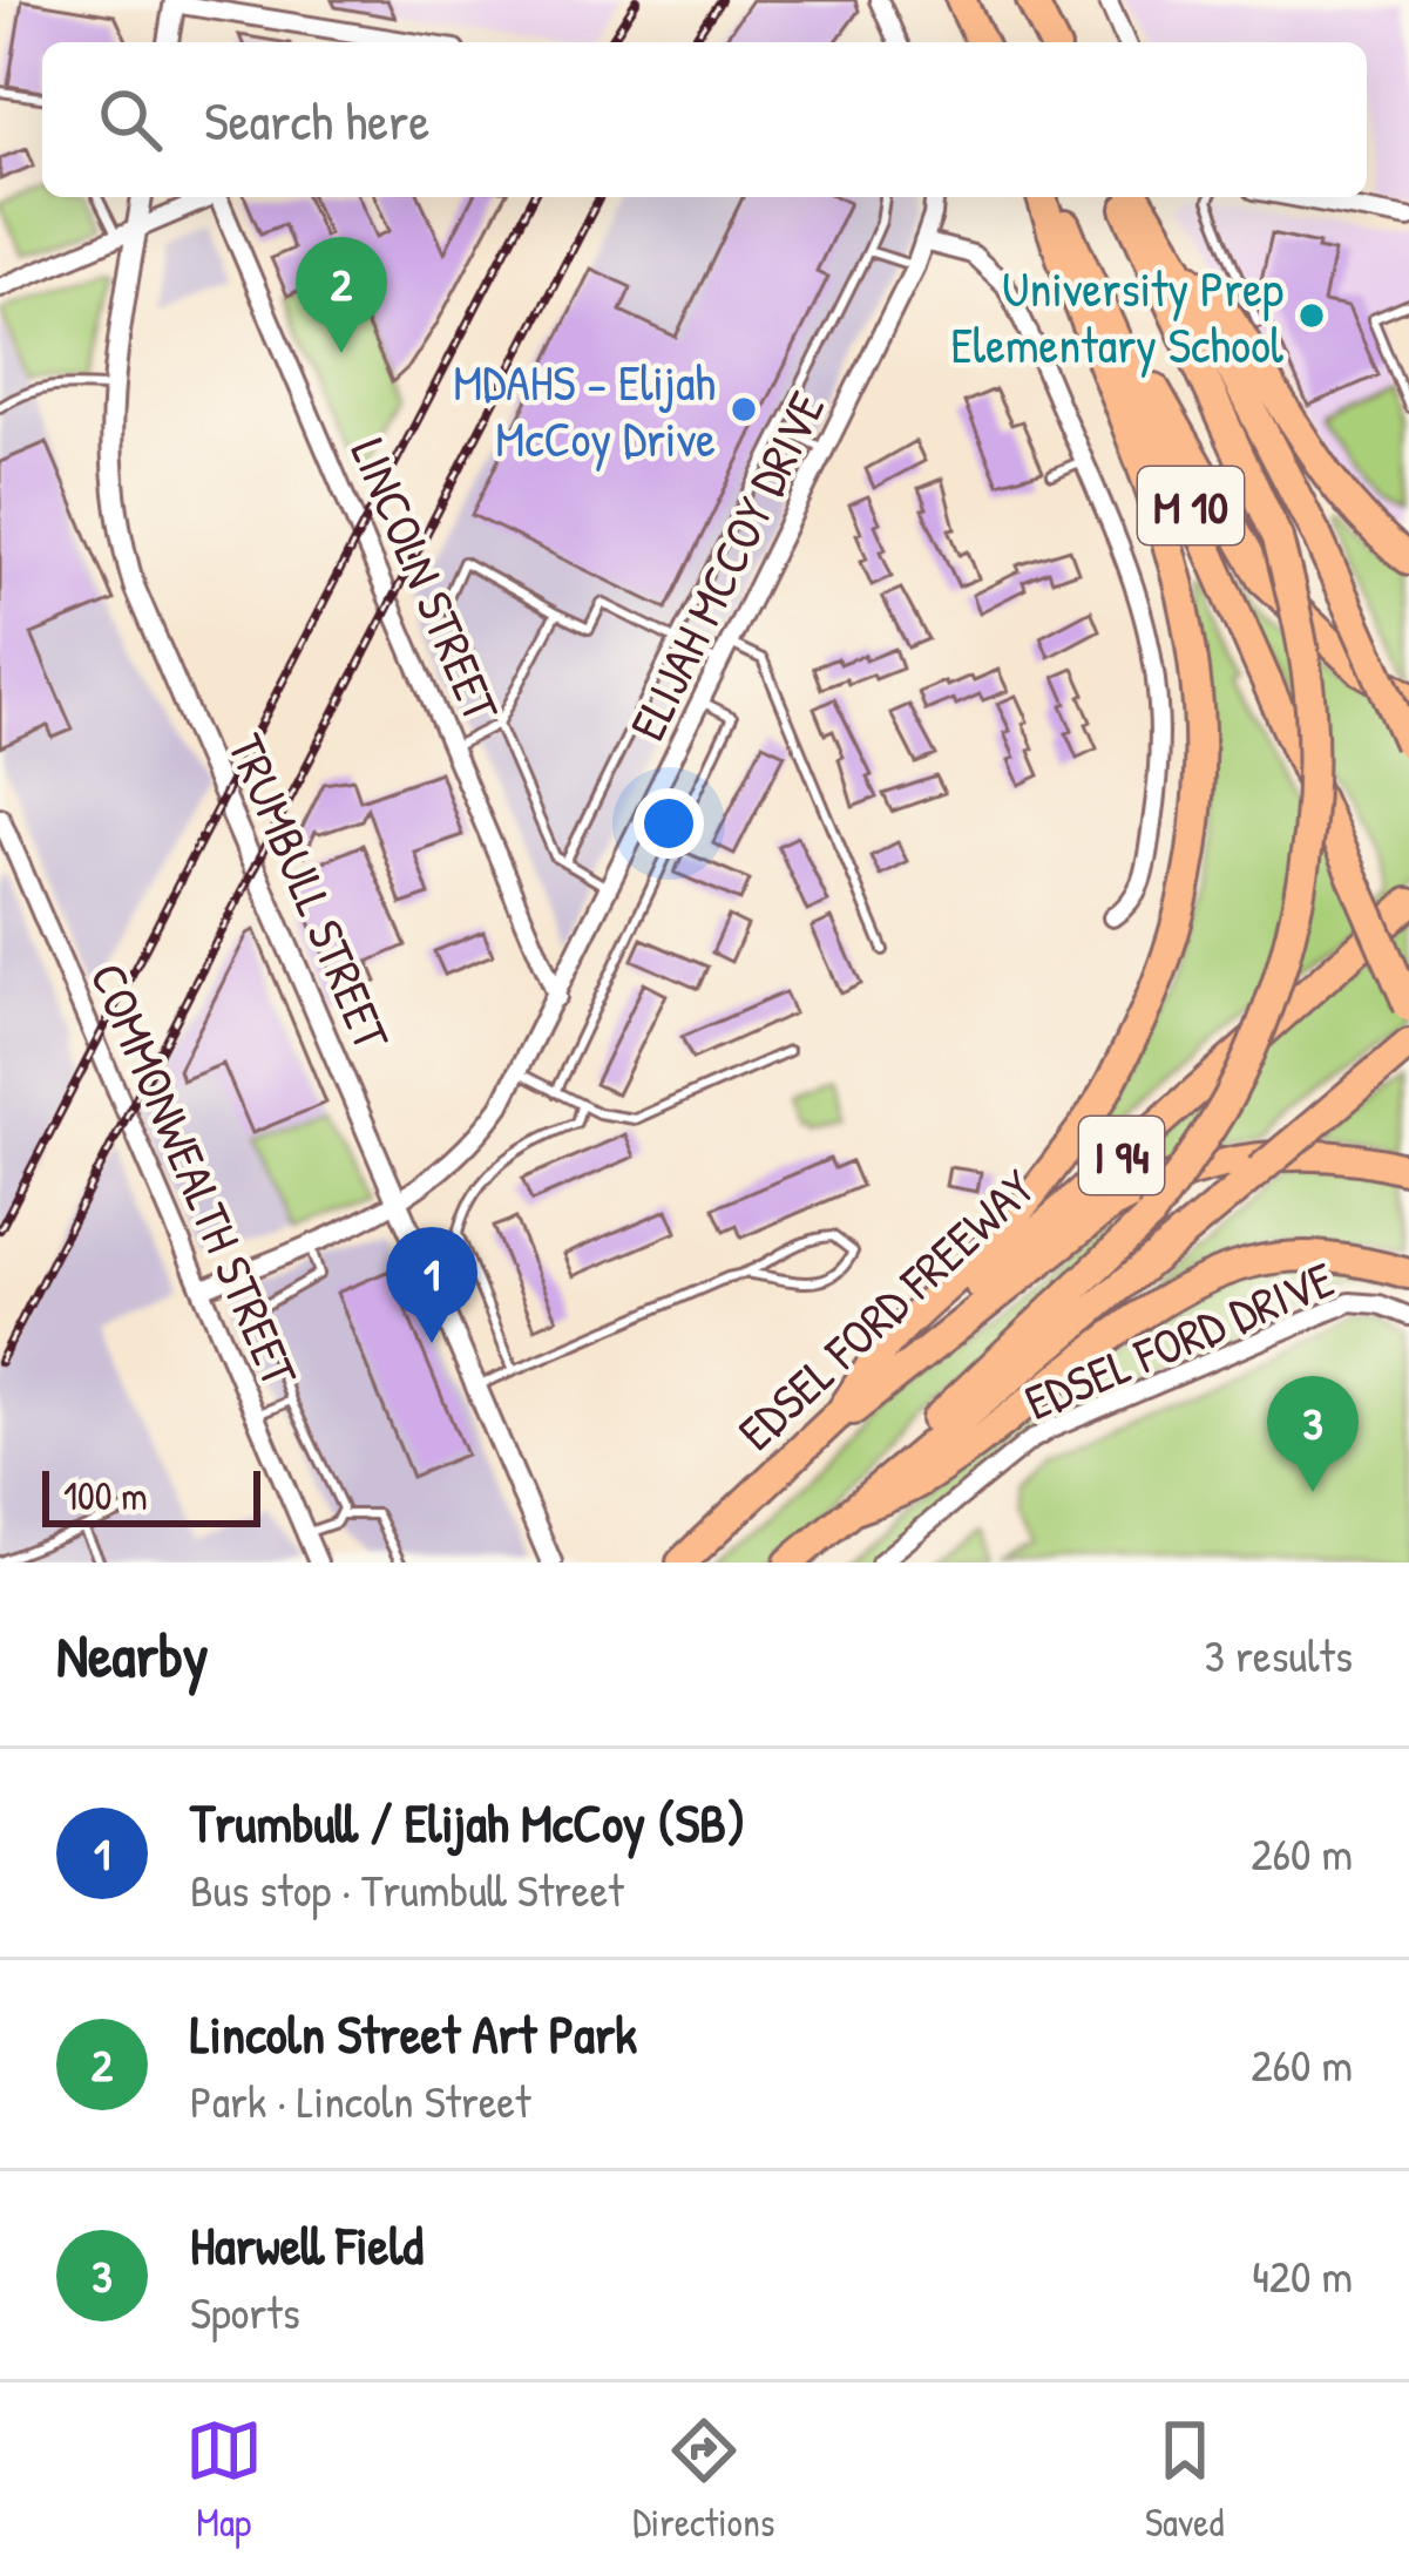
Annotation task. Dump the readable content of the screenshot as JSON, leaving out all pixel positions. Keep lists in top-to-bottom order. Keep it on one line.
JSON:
{"streets":{"highway":["M 10","I 94","EDSEL FORD FREEWAY"],"street":["ELIJAH MCCOY DRIVE","LINCOLN STREET","TRUMBULL STREET","COMMONWEALTH STREET","EDSEL FORD DRIVE"]},"crossings":[["ELIJAH MCCOY DRIVE","LINCOLN STREET"],["ELIJAH MCCOY DRIVE","TRUMBULL STREET"],["ELIJAH MCCOY DRIVE","COMMONWEALTH STREET"],["LINCOLN STREET","TRUMBULL STREET"]],"places":["University Prep Elementary School","MDAHS - Elijah McCoy Drive"],"scale_bar":"100 m","page":{"search":"Search here","pins":["2","1","3"],"scale":"100 m","heading":["Nearby","3 results"],"list":[{"mark":"1","name":"Trumbull / Elijah McCoy (SB)","note":"Bus stop · Trumbull Street","value":"260 m"},{"mark":"2","name":"Lincoln Street Art Park","note":"Park · Lincoln Street","value":"260 m"},{"mark":"3","name":"Harwell Field","note":"Sports","value":"420 m"}],"nav":["Map","Directions","Saved"]}}
